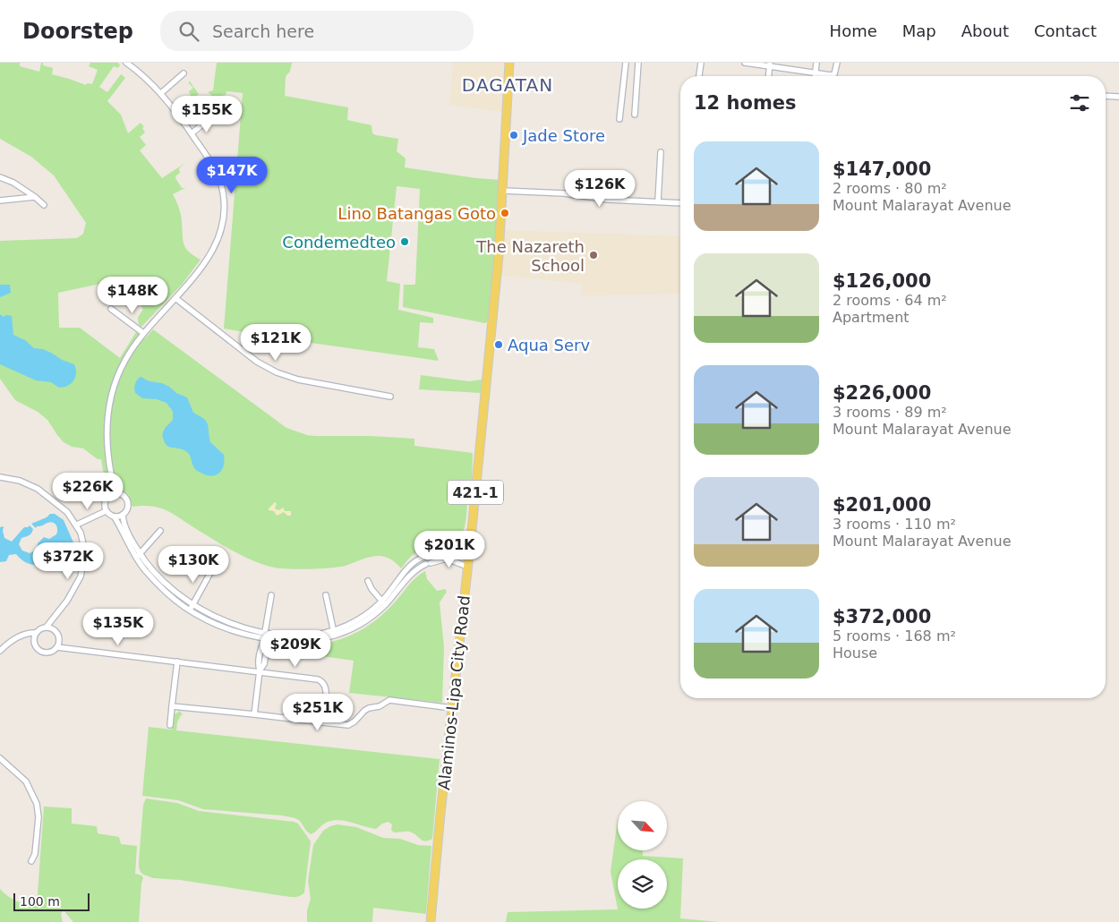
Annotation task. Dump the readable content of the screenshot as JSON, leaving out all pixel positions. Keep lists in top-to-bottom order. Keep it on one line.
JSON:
{"streets":{"main road":["421-1","Alaminos-Lipa City Road"]},"districts":["DAGATAN"],"places":["Jade Store","Lino Batangas Goto","Condemedteo","The Nazareth School","Aqua Serv"],"scale_bar":"100 m","north":"bottom right","page":{"header":"Doorstep","search":"Search here","nav":["Home","Map","About","Contact"],"heading":"12 homes","price":["$155K","$147K","$126K","$148K","$121K","$226K","$201K","$372K","$130K","$135K","$209K","$251K"],"list":[{"name":"$147,000","note":"2 rooms · 80 m² · Mount Malarayat Avenue"},{"name":"$126,000","note":"2 rooms · 64 m² · Apartment"},{"name":"$226,000","note":"3 rooms · 89 m² · Mount Malarayat Avenue"},{"name":"$201,000","note":"3 rooms · 110 m² · Mount Malarayat Avenue"},{"name":"$372,000","note":"5 rooms · 168 m² · House"}],"scale":"100 m"}}
